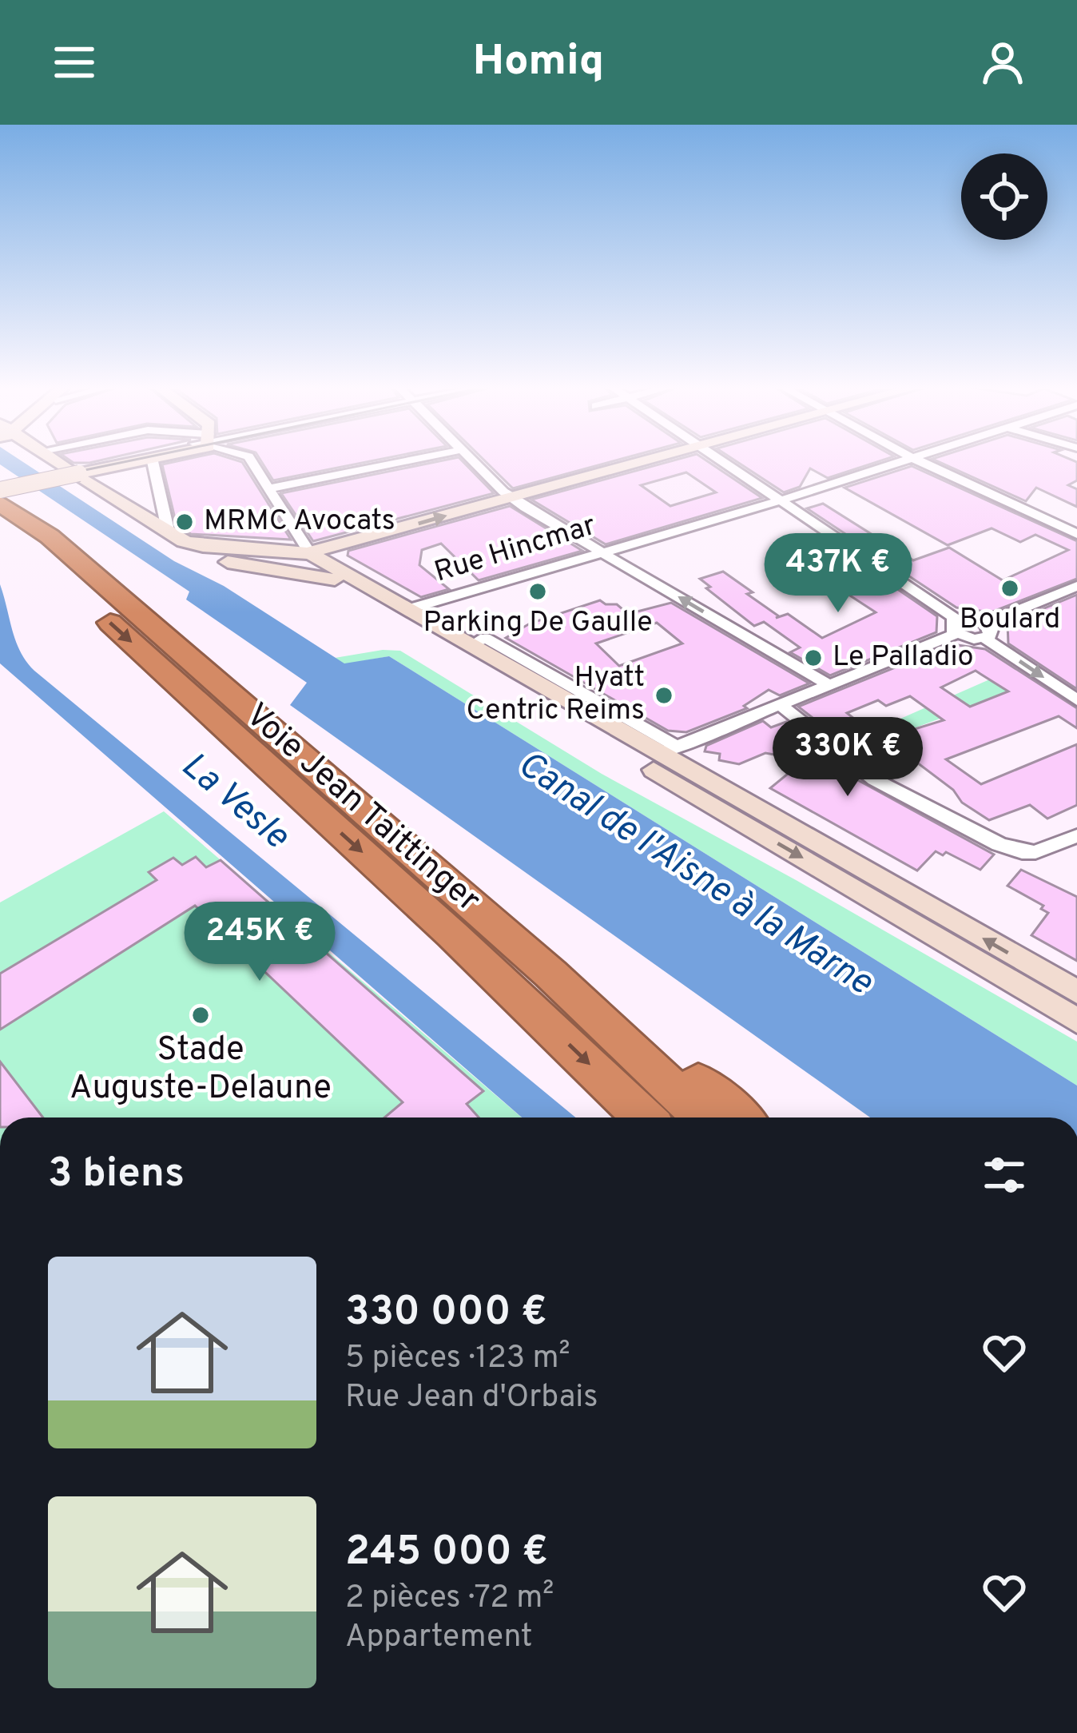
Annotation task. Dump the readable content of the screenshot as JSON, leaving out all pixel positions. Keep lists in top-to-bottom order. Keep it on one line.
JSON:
{"streets":{"highway":["Voie Jean Taittinger"],"street":["Rue Hincmar"]},"water":["La Vesle","Canal de l'Aisne à la Marne"],"places":["MRMC Avocats","Boulard","Parking De Gaulle","Le Palladio","Hyatt Centric Reims","Stade Auguste-Delaune"],"page":{"header":"Homiq","price":["437K €","330K €","245K €"],"heading":"3 biens","list":[{"name":"330 000 €","note":"5 pièces · 123 m² · Rue Jean d'Orbais"},{"name":"245 000 €","note":"2 pièces · 72 m² · Appartement"}]}}
